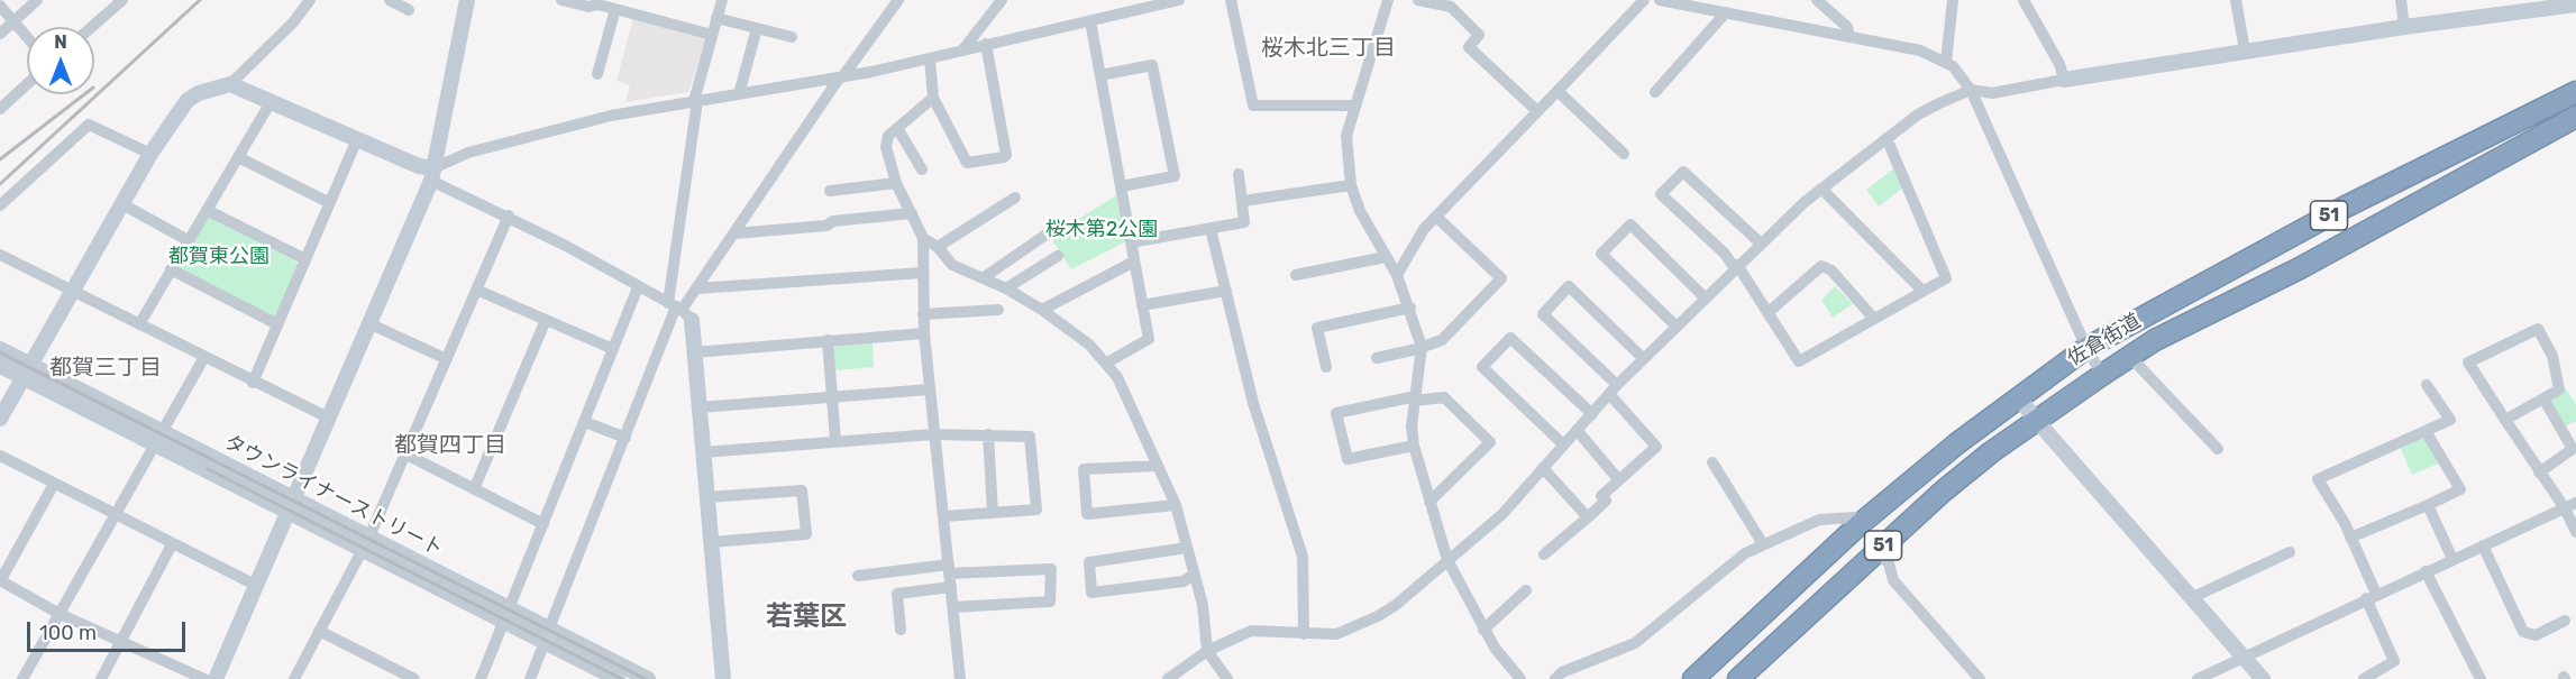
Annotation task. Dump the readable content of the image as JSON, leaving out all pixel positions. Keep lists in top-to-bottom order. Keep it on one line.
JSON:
{"streets":{"highway":["51","佐倉街道"],"street":["タウンライナーストリート"]},"districts":["桜木北三丁目","都賀三丁目","都賀四丁目","若葉区"],"parks":["桜木第2公園","都賀東公園"],"scale_bar":"100 m","north":"top"}
